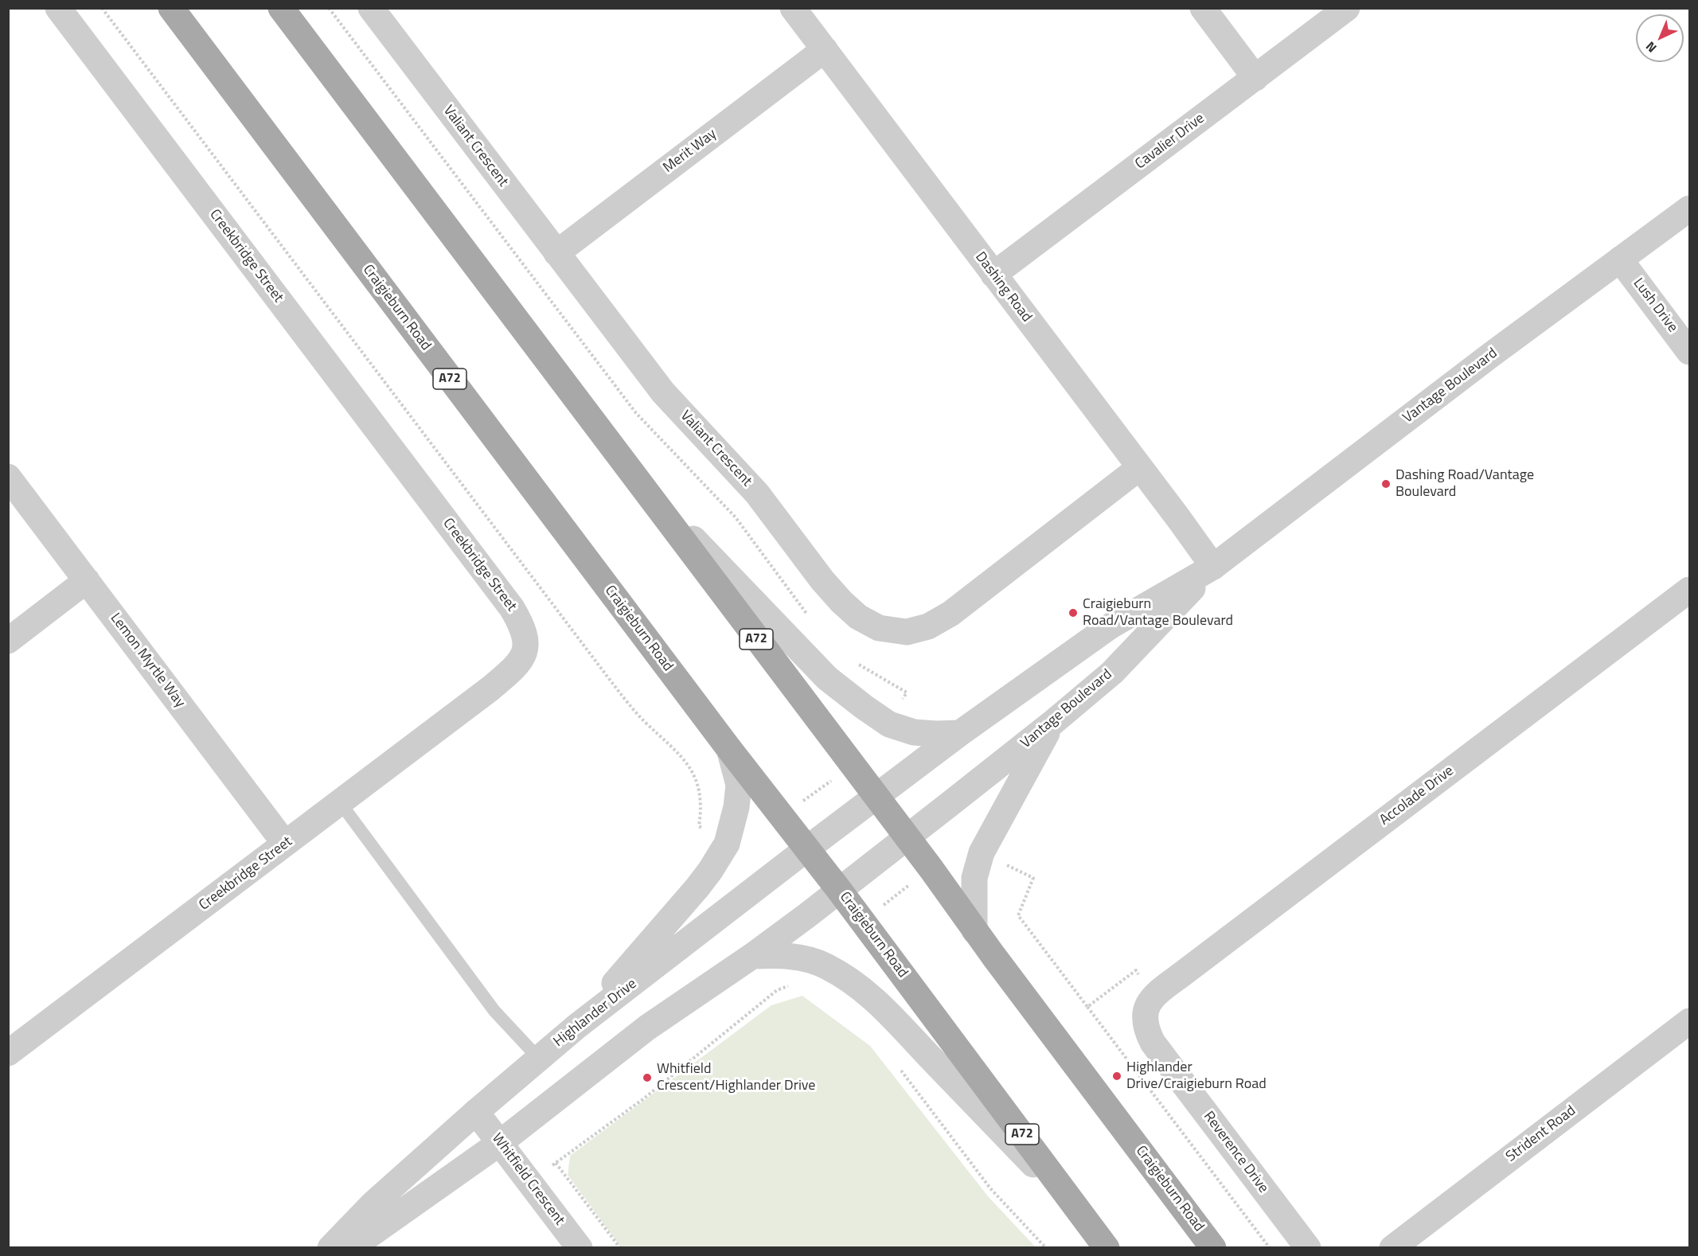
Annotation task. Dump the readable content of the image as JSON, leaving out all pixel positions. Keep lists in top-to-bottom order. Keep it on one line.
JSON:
{"streets":{"main road":["Craigieburn Road","A72"],"street":["Cavalier Drive","Valiant Crescent","Merit Way","Creekbridge Street","Dashing Road","Lush Drive","Vantage Boulevard","Lemon Myrtle Way","Accolade Drive","Highlander Drive","Strident Road","Reverence Drive","Whitfield Crescent"]},"crossings":[["Cavalier Drive","Dashing Road"],["Valiant Crescent","Merit Way"],["Valiant Crescent","Dashing Road"],["Merit Way","Dashing Road"],["Creekbridge Street","Lemon Myrtle Way"],["Dashing Road","Vantage Boulevard"],["Lush Drive","Vantage Boulevard"],["Craigieburn Road","Vantage Boulevard"],["Craigieburn Road","Highlander Drive"],["Vantage Boulevard","Highlander Drive"],["Accolade Drive","Reverence Drive"],["Highlander Drive","Whitfield Crescent"]],"places":["Dashing Road/Vantage Boulevard","Craigieburn Road/Vantage Boulevard","Highlander Drive/Craigieburn Road","Whitfield Crescent/Highlander Drive"],"north":"bottom left"}
